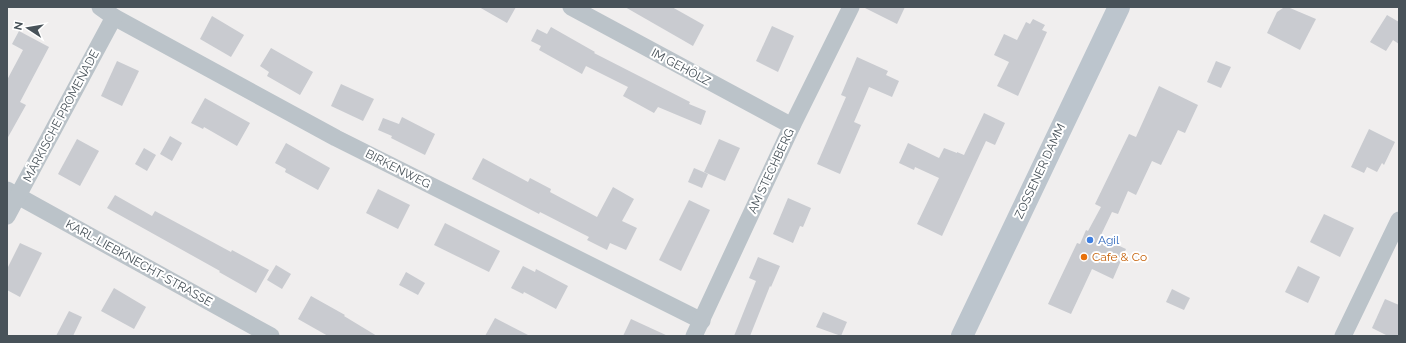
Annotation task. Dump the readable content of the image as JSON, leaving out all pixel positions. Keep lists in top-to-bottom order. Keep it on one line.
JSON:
{"streets":{"main road":["ZOSSENER DAMM"],"street":["IM GEHÖLZ","MÄRKISCHE PROMENADE","BIRKENWEG","AM STECHBERG","KARL-LIEBKNECHT-STRASSE"]},"crossings":[["IM GEHÖLZ","AM STECHBERG"],["MÄRKISCHE PROMENADE","BIRKENWEG"],["MÄRKISCHE PROMENADE","KARL-LIEBKNECHT-STRASSE"],["BIRKENWEG","AM STECHBERG"]],"places":["Agil","Cafe & Co"],"north":"left"}
